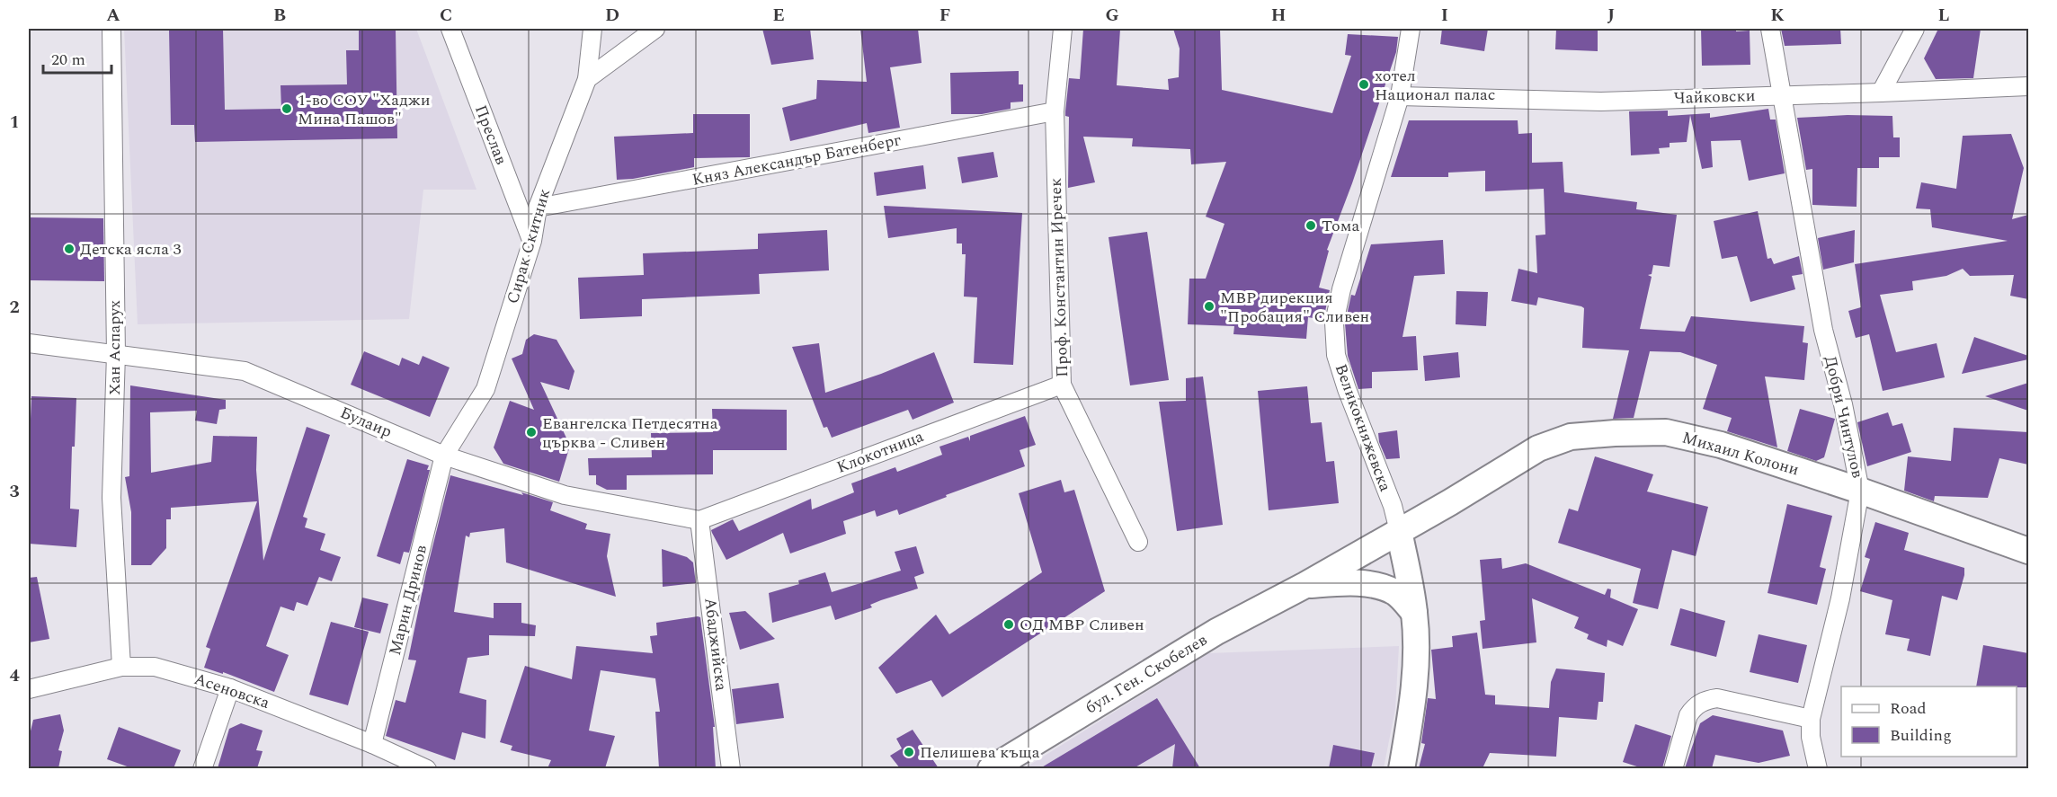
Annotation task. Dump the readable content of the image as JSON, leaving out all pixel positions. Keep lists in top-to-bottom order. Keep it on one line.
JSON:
{"streets":{"street":["Чайковски","Преслав","Княз Александър Батенберг","Сирак Скитник","Проф. Константин Иречек","Хан Аспарух","Добри Чинтулов","Булаир","Великокняжевска","Клокотница","Михаил Колони","Марин Дринов","Абаджийска","бул. Ген. Скобелев","Асеновска"]},"crossings":[["Чайковски","Добри Чинтулов"],["Чайковски","Великокняжевска"],["Преслав","Сирак Скитник"],["Княз Александър Батенберг","Сирак Скитник"],["Княз Александър Батенберг","Проф. Константин Иречек"],["Сирак Скитник","Булаир"],["Сирак Скитник","Марин Дринов"],["Проф. Константин Иречек","Клокотница"],["Хан Аспарух","Булаир"],["Хан Аспарух","Асеновска"],["Добри Чинтулов","Михаил Колони"],["Булаир","Клокотница"],["Булаир","Марин Дринов"],["Булаир","Абаджийска"],["Великокняжевска","Михаил Колони"],["Клокотница","Абаджийска"],["Михаил Колони","бул. Ген. Скобелев"],["Марин Дринов","Асеновска"]],"places":["хотел Национал палас","1-во СОУ \"Хаджи Мина Пашов\"","Тома","Детска ясла 3","МВР дирекция \"Пробация\" Сливен","Евангелска Петдесятна църква - Сливен","ОД МВР Сливен","Пелишева къща"],"legend":["Road","Building"],"scale_bar":"20 m","grid":{"columns":["A","B","C","D","E","F","G","H","I","J","K","L"],"rows":["1","2","3","4"]}}
